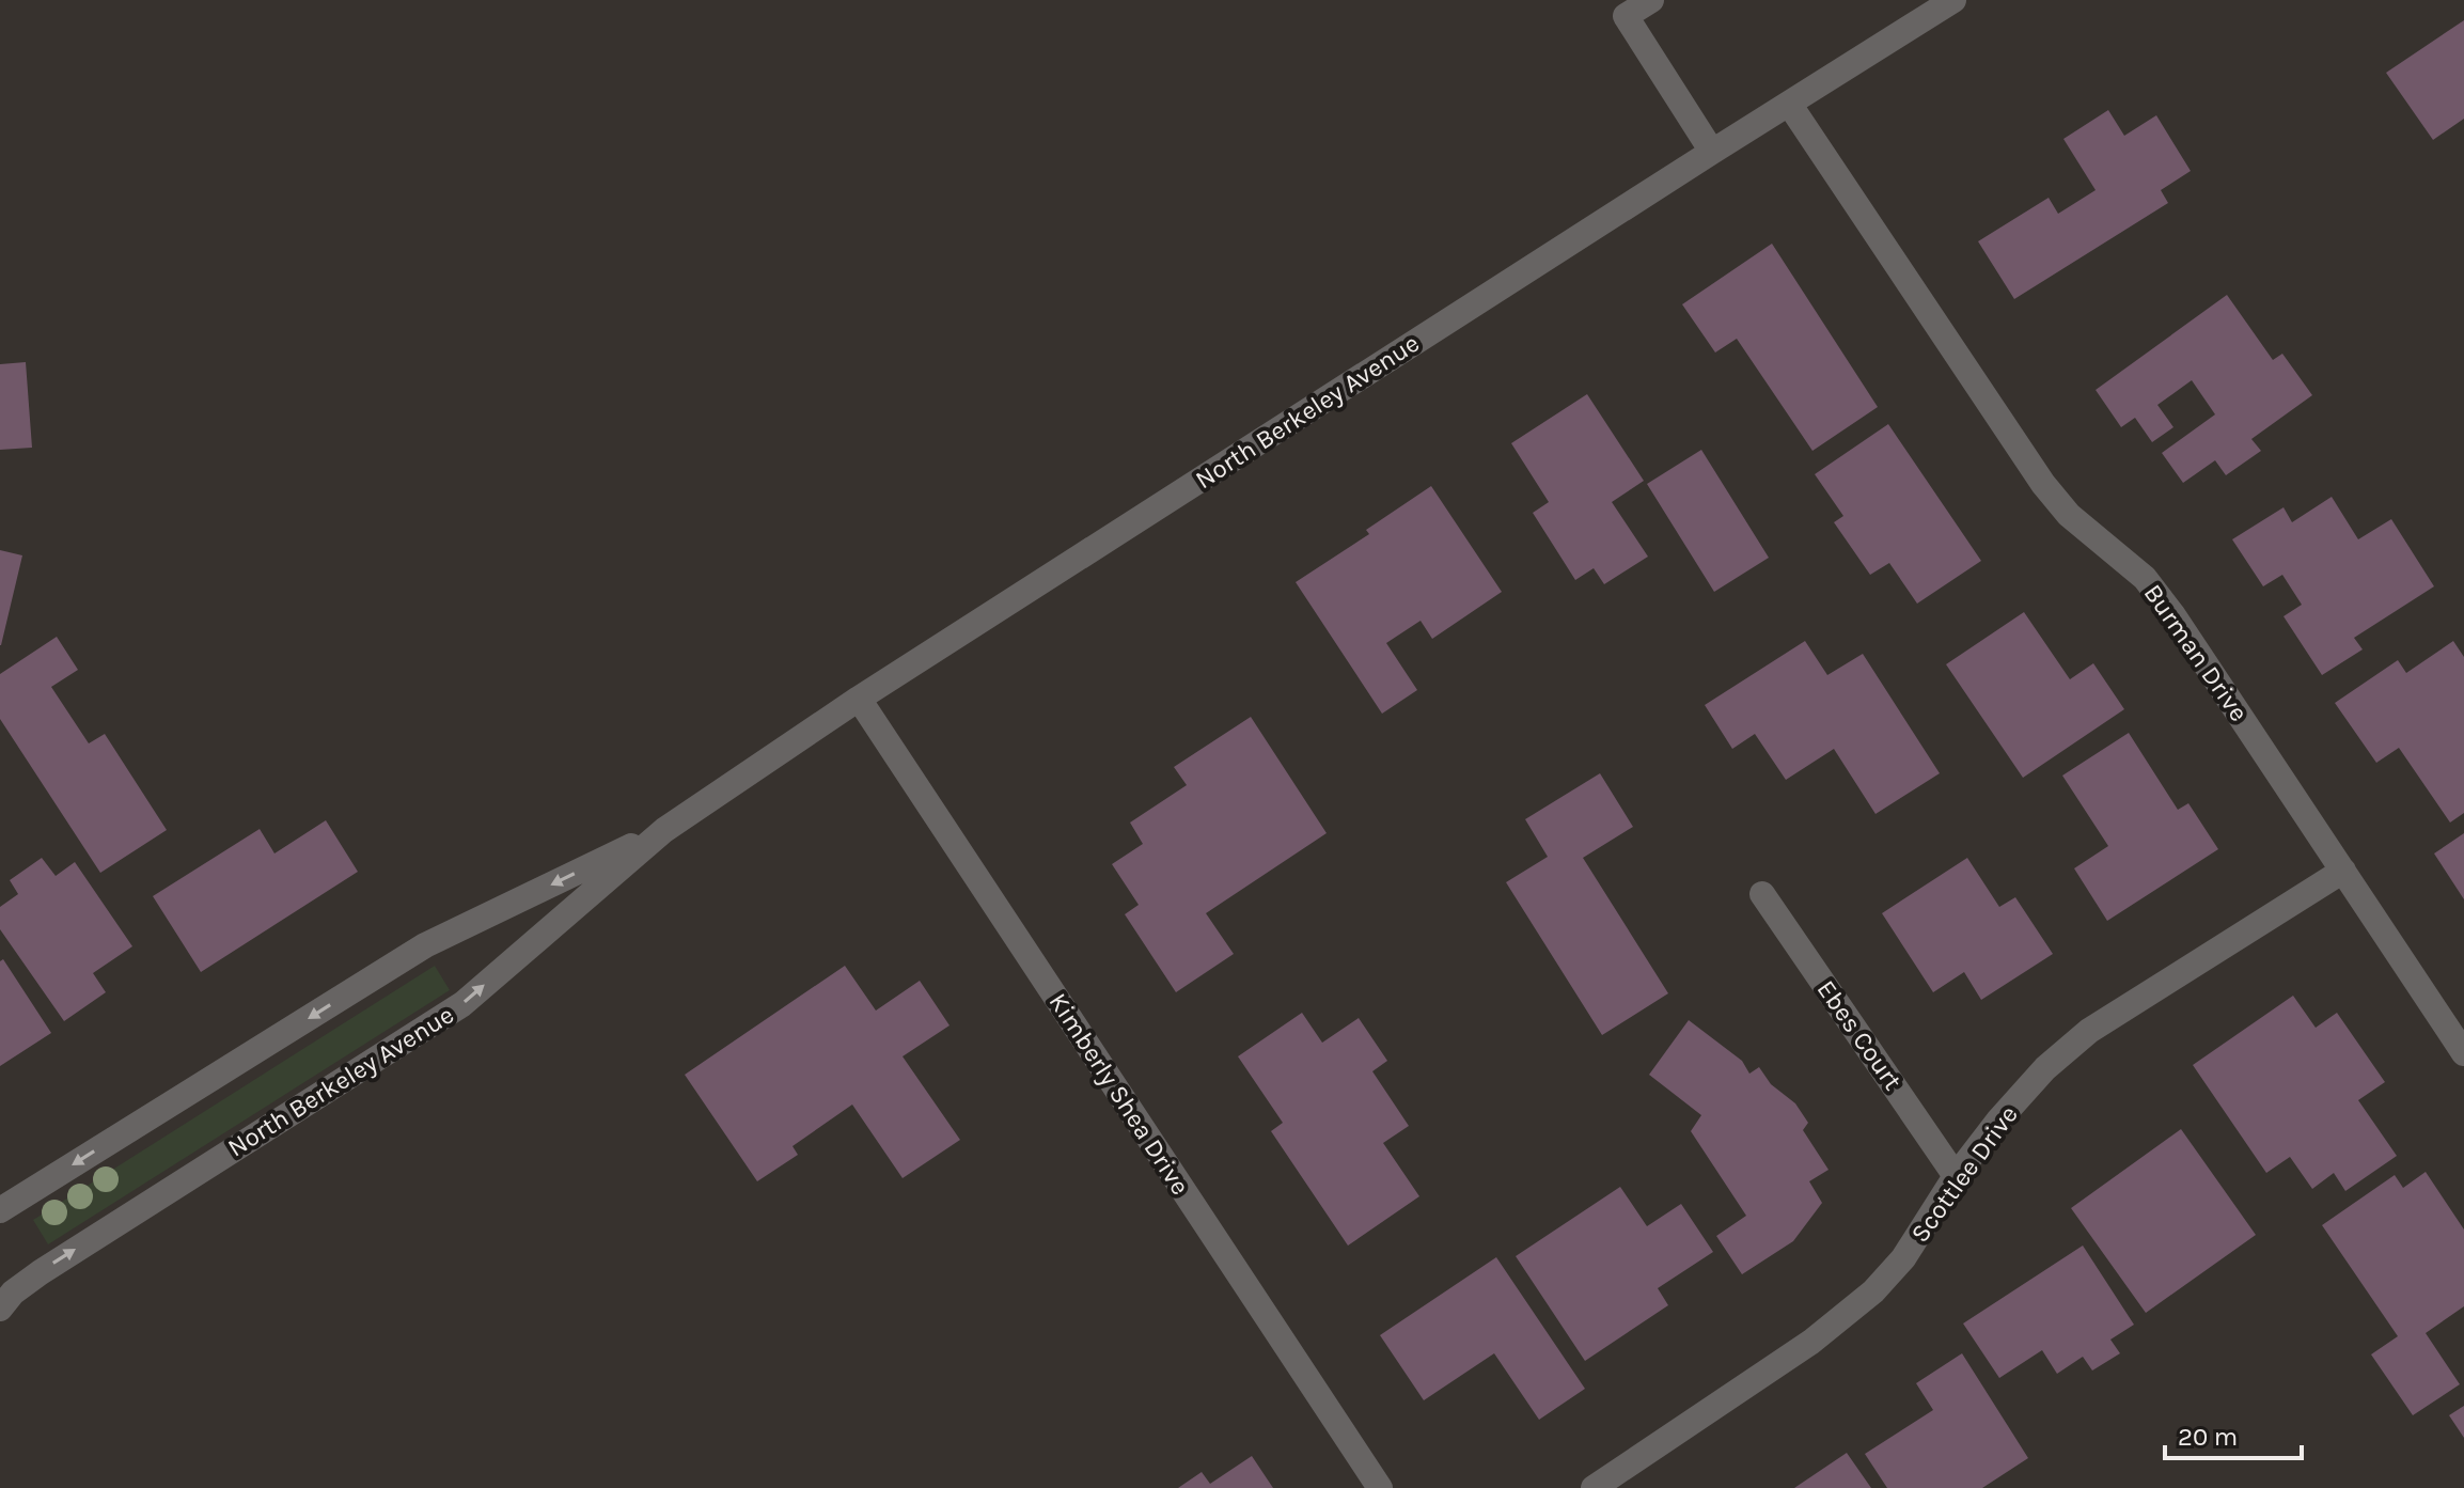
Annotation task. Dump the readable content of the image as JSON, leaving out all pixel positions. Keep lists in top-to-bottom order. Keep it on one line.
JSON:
{"streets":{"street":["North Berkeley Avenue","Burman Drive","Ebes Court","Kimberly Shea Drive","Scottlee Drive"]},"crossings":[["North Berkeley Avenue","Burman Drive"],["North Berkeley Avenue","Kimberly Shea Drive"],["Burman Drive","Scottlee Drive"],["Ebes Court","Scottlee Drive"]],"scale_bar":"20 m"}
